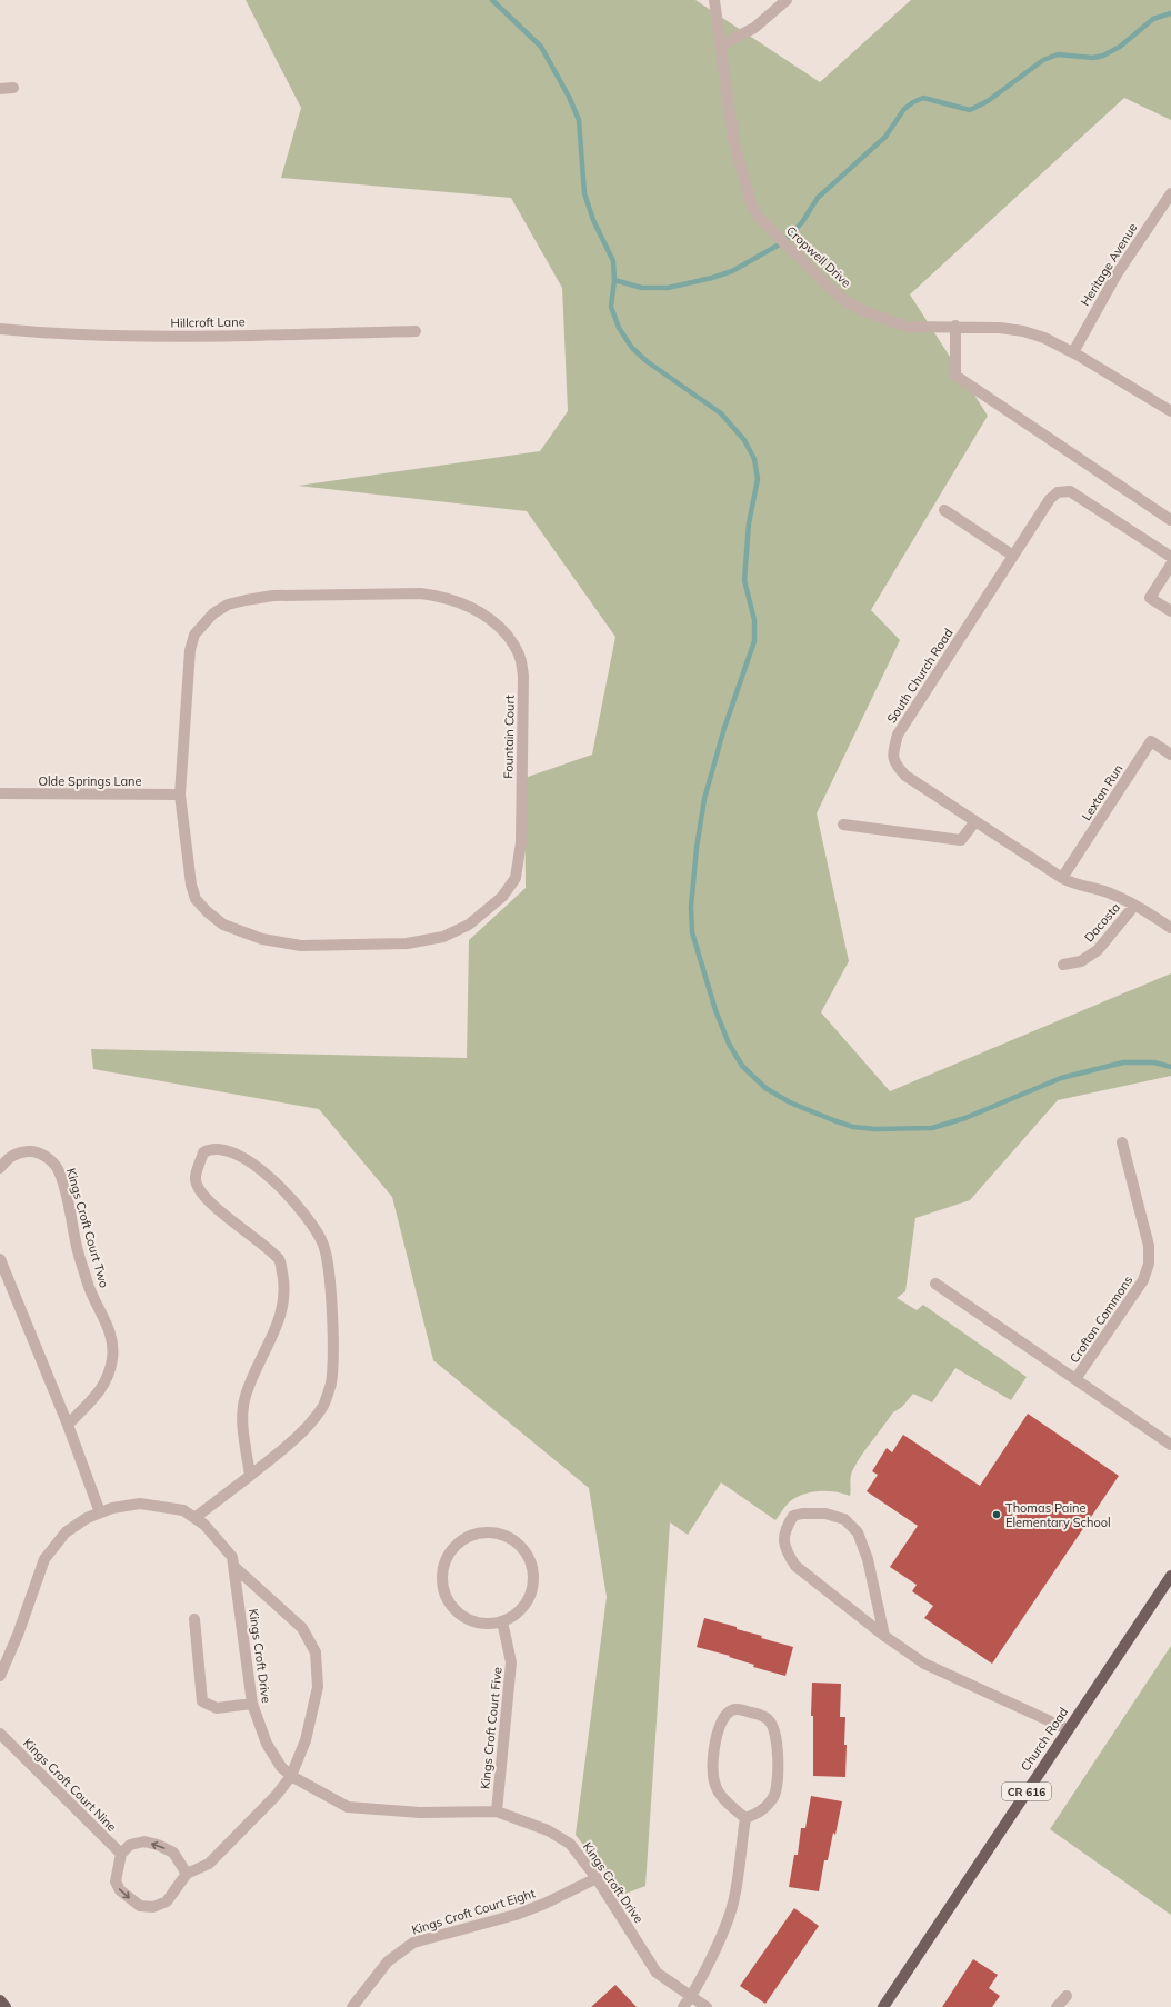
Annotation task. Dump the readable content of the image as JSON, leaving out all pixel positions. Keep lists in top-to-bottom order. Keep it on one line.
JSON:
{"streets":{"main road":["Church Road","CR 616"],"street":["Cropwell Drive","Heritage Avenue","Hillcroft Lane","South Church Road","Fountain Court","Olde Springs Lane","Lexton Run","Dacosta","Kings Croft Court Two","Crofton Commons","Kings Croft Drive","Kings Croft Court Five","Kings Croft Court Nine","Kings Croft Court Eight"]},"crossings":[["Cropwell Drive","Heritage Avenue"],["South Church Road","Lexton Run"],["South Church Road","Dacosta"],["Fountain Court","Olde Springs Lane"],["Kings Croft Drive","Kings Croft Court Five"],["Kings Croft Drive","Kings Croft Court Eight"]],"places":["Thomas Paine Elementary School"]}
